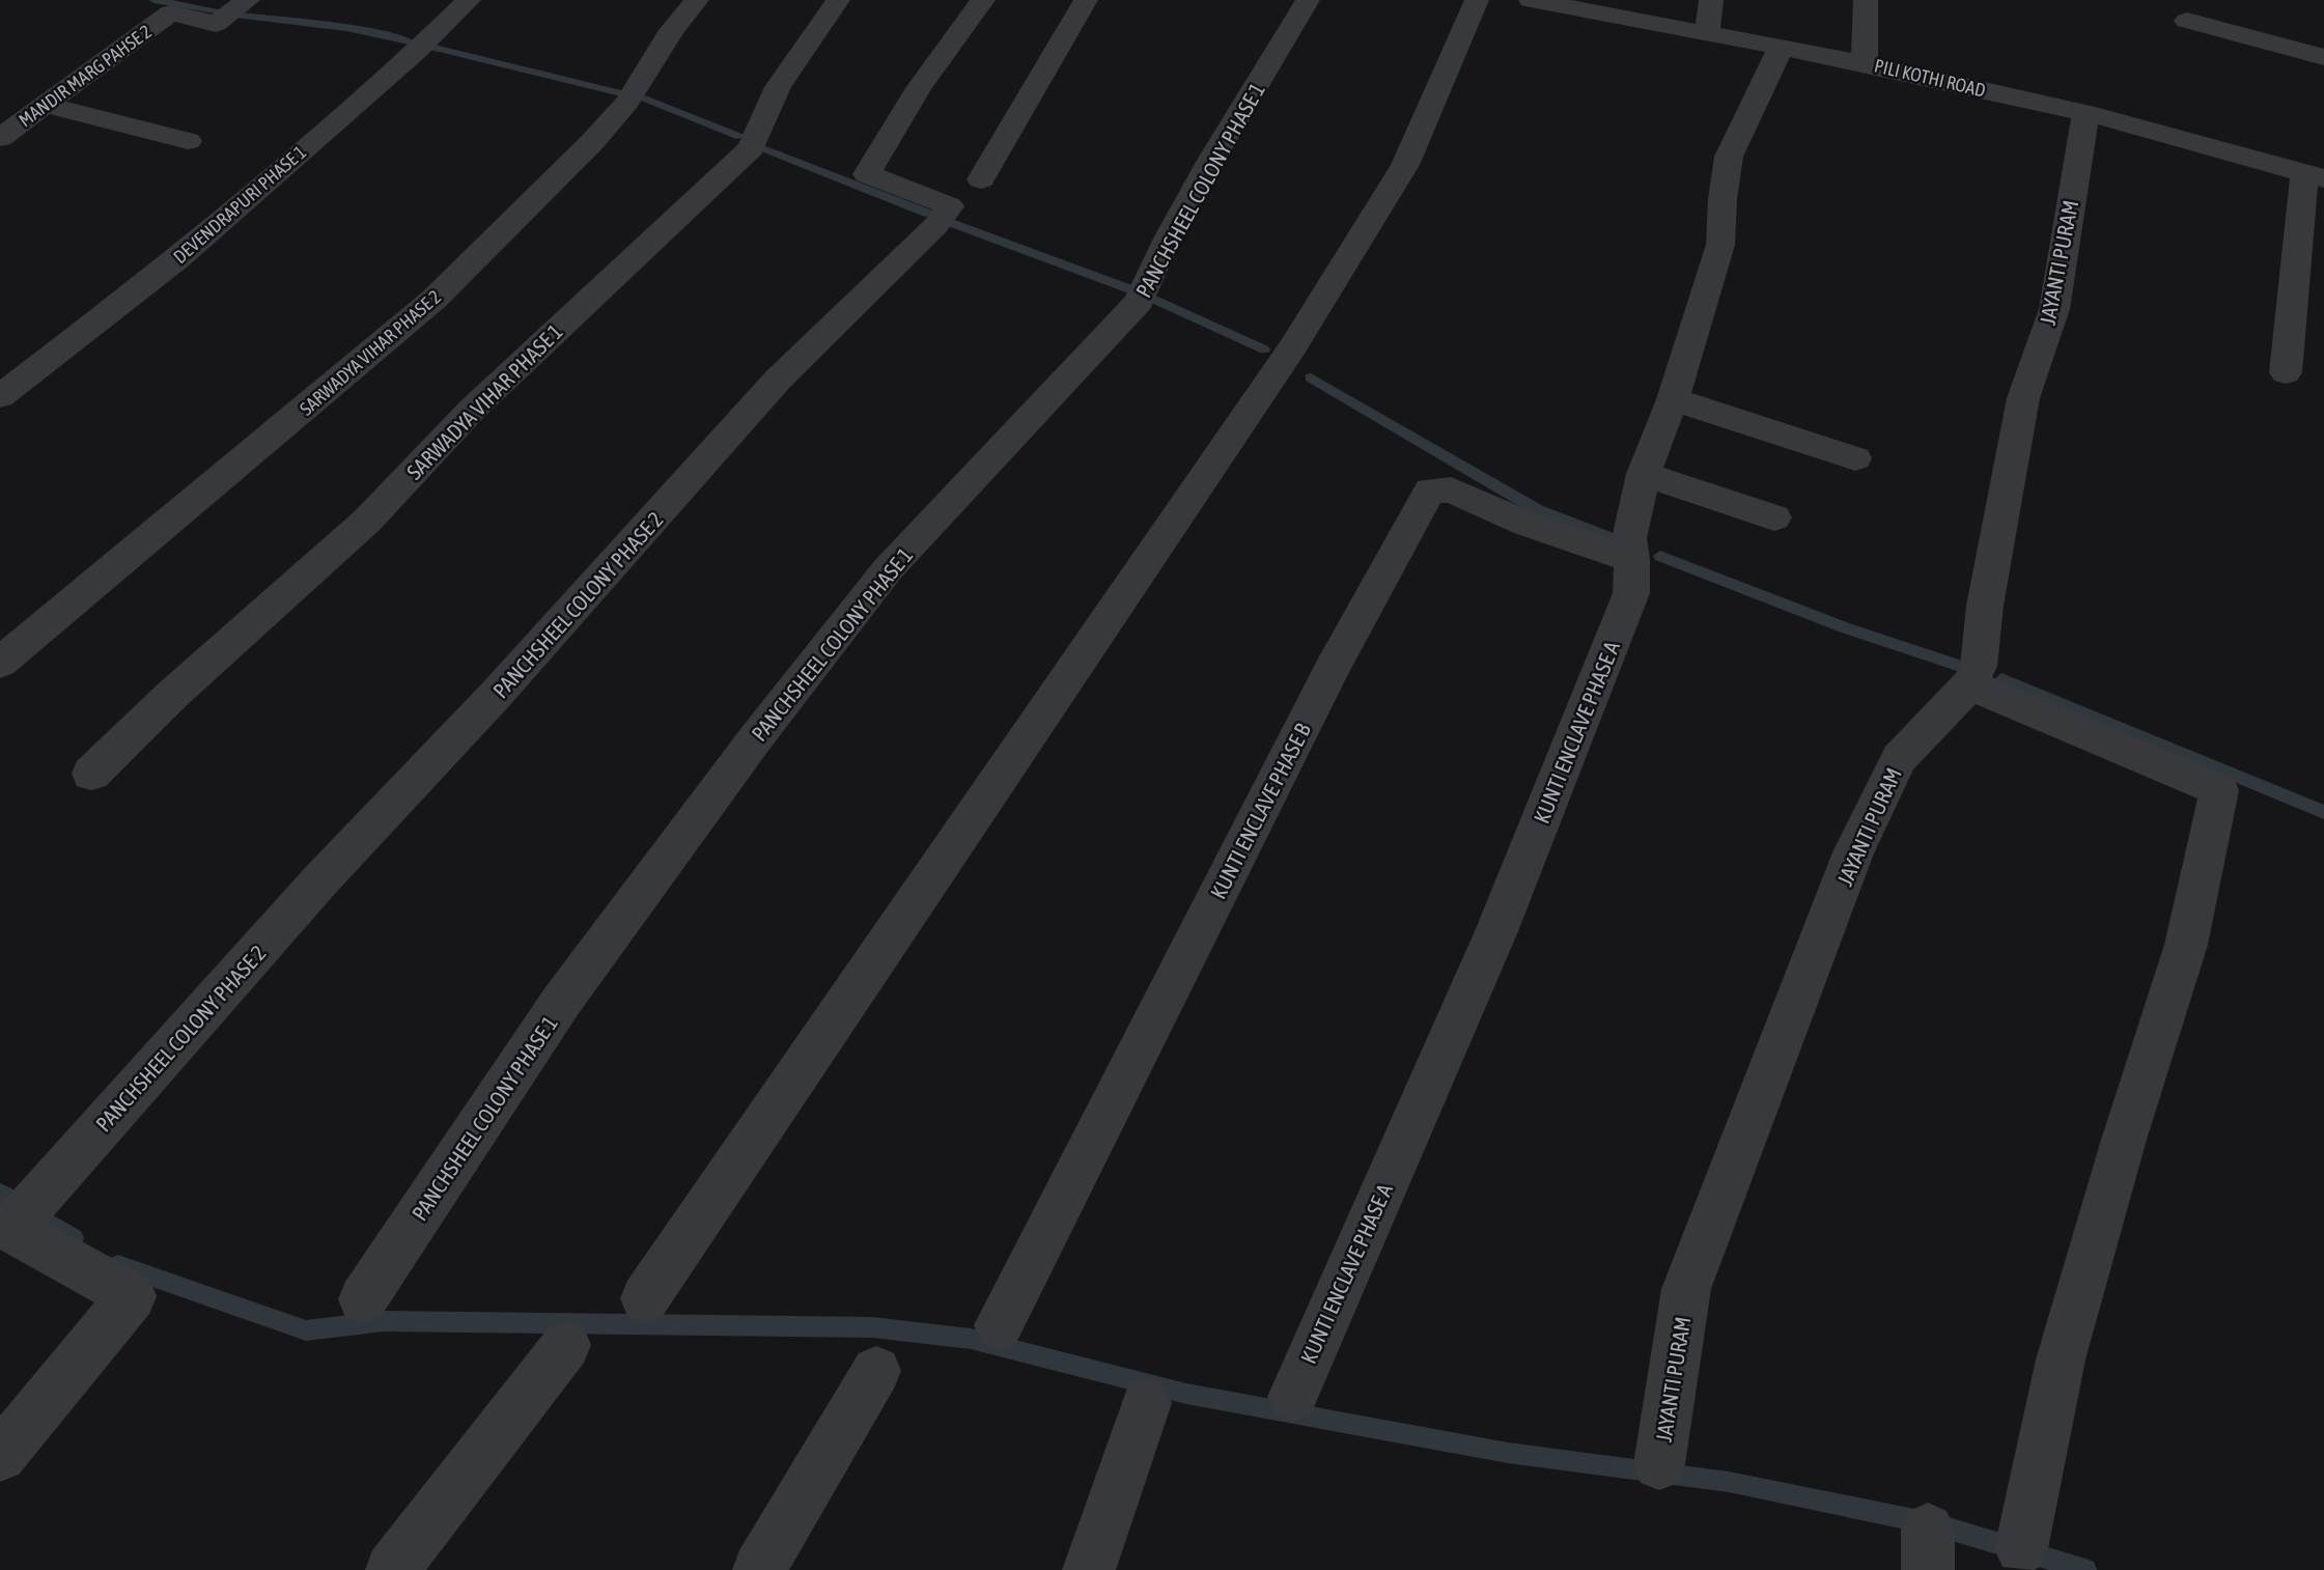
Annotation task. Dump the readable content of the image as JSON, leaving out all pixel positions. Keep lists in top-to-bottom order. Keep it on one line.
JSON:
{"streets":{"street":["MANDIR MARG PAHSE 2","PILI KOTHI ROAD","PANCHSHEEL COLONY PHASE 1","DEVENDRAPURI PHASE 1","JAYANTI PURAM","SARWADYA VIHAR PHASE 2","SARWADYA VIHAR PHASE 1","PANCHSHEEL COLONY PHASE 2","KUNTI ENCLAVE PHASE A","KUNTI ENCLAVE PHASE B"]},"crossings":[["PILI KOTHI ROAD","JAYANTI PURAM"],["PILI KOTHI ROAD","KUNTI ENCLAVE PHASE A"],["KUNTI ENCLAVE PHASE A","KUNTI ENCLAVE PHASE B"]]}
